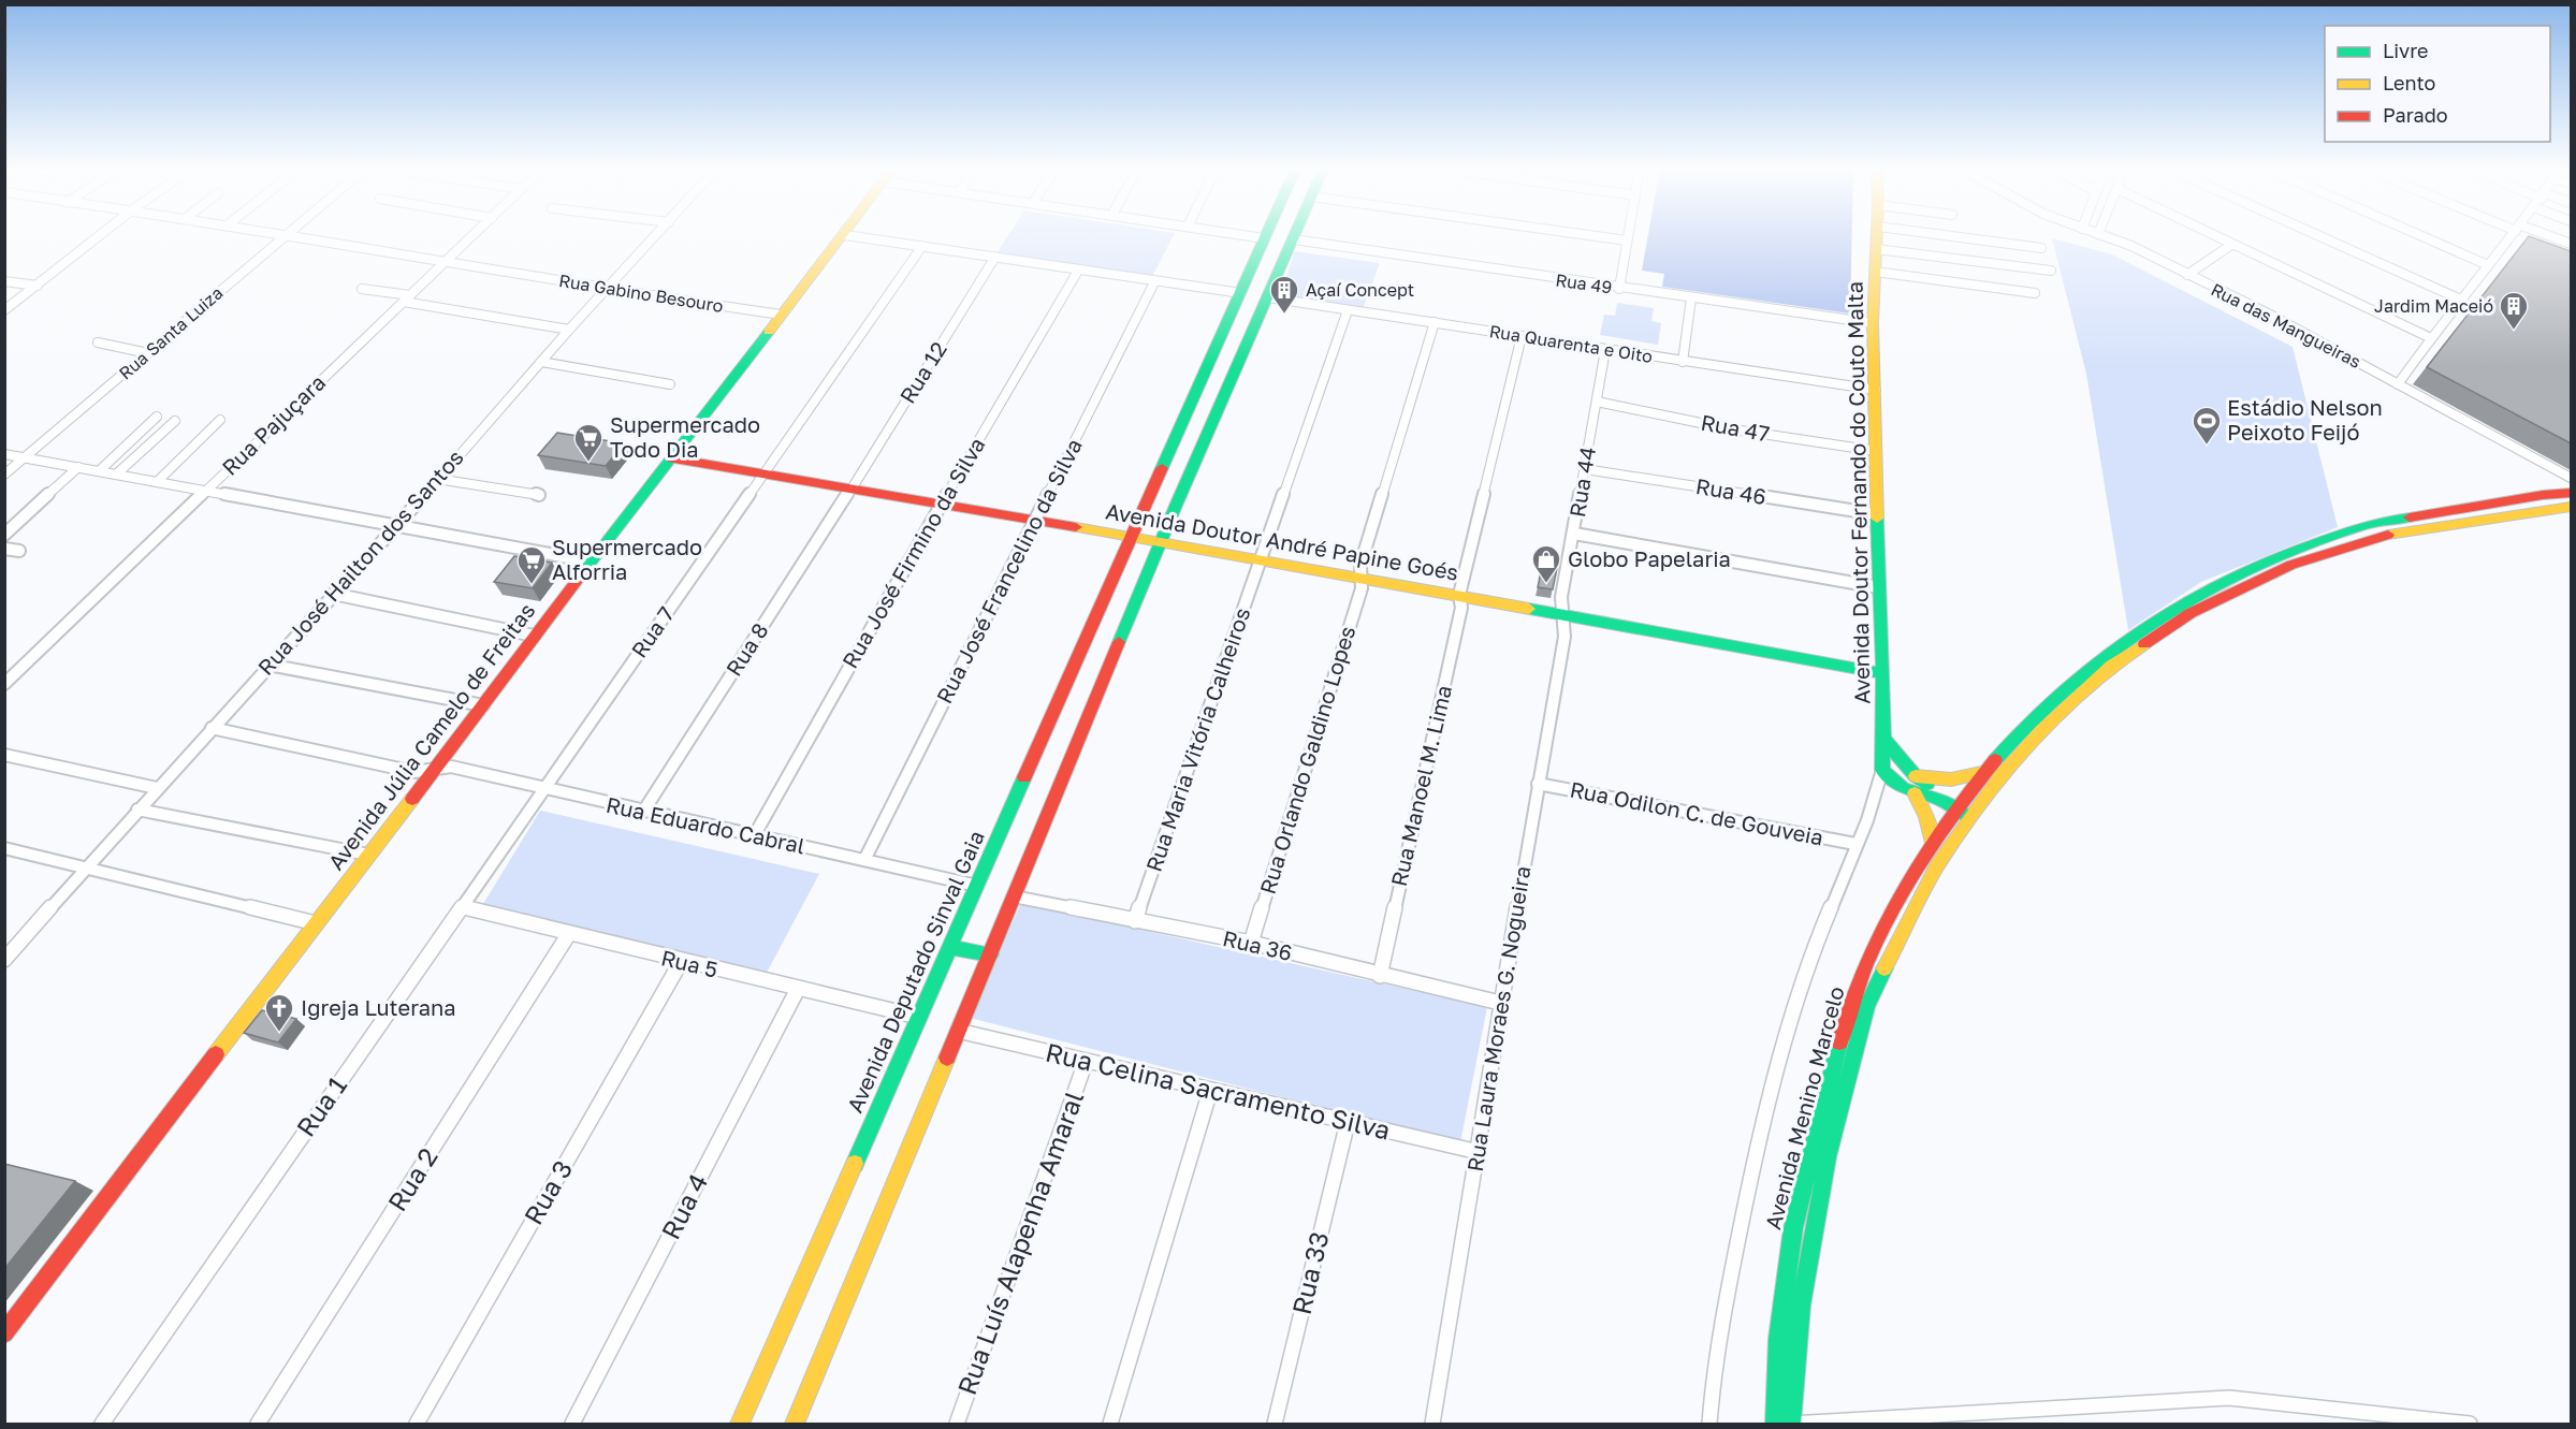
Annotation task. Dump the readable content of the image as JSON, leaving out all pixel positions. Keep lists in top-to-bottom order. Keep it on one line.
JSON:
{"streets":{"street":["Rua 49","Rua Gabino Besouro","Rua das Mangueiras","Rua Santa Luiza","Rua Quarenta e Oito","Rua 12","Rua Pajuçara","Rua 47","Rua 44","Rua 46","Avenida Doutor Fernando do Couto Malta","Avenida Doutor André Papine Goés","Rua José Firmino da Silva","Rua José Hailton dos Santos","Rua José Francelino da Silva","Rua 7","Rua 8","Avenida Júlia Camelo de Freitas","Rua Maria Vitória Calheiros","Rua Orlando Galdino Lopes","Rua Manoel M. Lima","Rua Odilon C. de Gouveia","Rua Eduardo Cabral","Rua 36","Rua 5","Avenida Deputado Sinval Gaia","Rua Laura Moraes G. Nogueira","Rua Celina Sacramento Silva","Rua 1","Avenida Menino Marcelo","Rua 2","Rua 3","Rua 4","Rua Luís Alapenha Amaral","Rua 33"]},"crossings":[["Rua 49","Avenida Doutor Fernando do Couto Malta"],["Rua Gabino Besouro","Rua Santa Luiza"],["Rua Gabino Besouro","Rua Pajuçara"],["Rua Gabino Besouro","Rua José Hailton dos Santos"],["Rua Gabino Besouro","Avenida Júlia Camelo de Freitas"],["Rua Quarenta e Oito","Rua 44"],["Rua Quarenta e Oito","Avenida Doutor Fernando do Couto Malta"],["Rua Quarenta e Oito","Rua Maria Vitória Calheiros"],["Rua Quarenta e Oito","Rua Orlando Galdino Lopes"],["Rua Quarenta e Oito","Rua Manoel M. Lima"],["Rua 12","Avenida Doutor André Papine Goés"],["Rua 12","Rua 8"],["Rua 47","Rua 44"],["Rua 47","Avenida Doutor Fernando do Couto Malta"],["Rua 44","Rua 46"],["Rua 44","Avenida Doutor André Papine Goés"],["Rua 44","Rua Laura Moraes G. Nogueira"],["Rua 46","Avenida Doutor Fernando do Couto Malta"],["Avenida Doutor Fernando do Couto Malta","Avenida Doutor André Papine Goés"],["Avenida Doutor Fernando do Couto Malta","Rua Odilon C. de Gouveia"],["Avenida Doutor André Papine Goés","Rua José Firmino da Silva"],["Avenida Doutor André Papine Goés","Rua José Francelino da Silva"],["Avenida Doutor André Papine Goés","Rua 7"],["Avenida Doutor André Papine Goés","Rua 8"],["Avenida Doutor André Papine Goés","Avenida Júlia Camelo de Freitas"],["Avenida Doutor André Papine Goés","Rua Maria Vitória Calheiros"],["Avenida Doutor André Papine Goés","Rua Orlando Galdino Lopes"],["Avenida Doutor André Papine Goés","Rua Manoel M. Lima"],["Avenida Doutor André Papine Goés","Avenida Deputado Sinval Gaia"],["Avenida Doutor André Papine Goés","Rua Laura Moraes G. Nogueira"],["Rua José Firmino da Silva","Rua Eduardo Cabral"],["Rua José Hailton dos Santos","Rua Eduardo Cabral"],["Rua José Francelino da Silva","Rua Eduardo Cabral"],["Rua 7","Rua Eduardo Cabral"],["Rua 7","Rua 1"],["Rua 8","Rua Eduardo Cabral"],["Avenida Júlia Camelo de Freitas","Rua Eduardo Cabral"],["Rua Maria Vitória Calheiros","Rua 36"],["Rua Orlando Galdino Lopes","Rua 36"],["Rua Manoel M. Lima","Rua 36"],["Rua Odilon C. de Gouveia","Rua Laura Moraes G. Nogueira"],["Rua Eduardo Cabral","Avenida Deputado Sinval Gaia"],["Rua Eduardo Cabral","Rua 1"],["Rua 36","Rua Laura Moraes G. Nogueira"],["Rua 5","Avenida Deputado Sinval Gaia"],["Rua 5","Rua 1"],["Rua 5","Rua 2"],["Rua 5","Rua 3"],["Rua 5","Rua 4"],["Rua Laura Moraes G. Nogueira","Rua Celina Sacramento Silva"],["Rua Celina Sacramento Silva","Rua Luís Alapenha Amaral"],["Rua Celina Sacramento Silva","Rua 33"]],"places":{"building":["Açaí Concept","Jardim Maceió"],"sports":["Estádio Nelson Peixoto Feijó"],"supermarket":["Supermercado Todo Dia","Supermercado Alforria"],"shop":["Globo Papelaria"],"church":["Igreja Luterana"]},"legend":["Livre","Lento","Parado"]}
